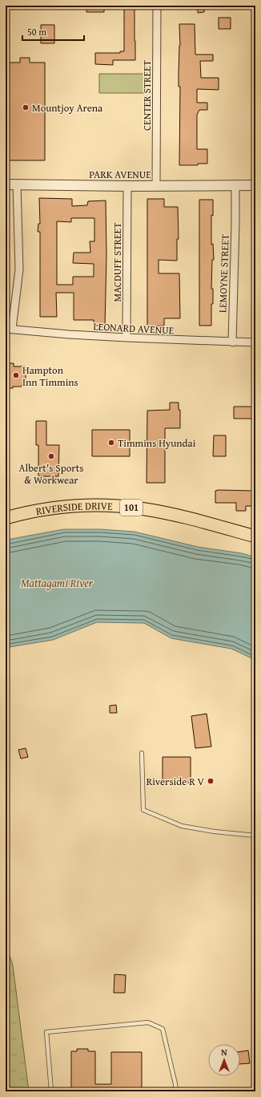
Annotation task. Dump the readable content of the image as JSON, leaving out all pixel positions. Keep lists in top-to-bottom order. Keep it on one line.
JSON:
{"streets":{"main road":["101","RIVERSIDE DRIVE"],"street":["CENTER STREET","PARK AVENUE","MACDUFF STREET","LEMOYNE STREET","LEONARD AVENUE"]},"crossings":[["CENTER STREET","PARK AVENUE"],["PARK AVENUE","MACDUFF STREET"],["PARK AVENUE","LEMOYNE STREET"],["MACDUFF STREET","LEONARD AVENUE"],["LEMOYNE STREET","LEONARD AVENUE"]],"water":["Mattagami River"],"places":["Mountjoy Arena","Hampton Inn Timmins","Timmins Hyundai","Albert's Sports & Workwear","Riverside R V"],"scale_bar":"50 m","north":"top"}
